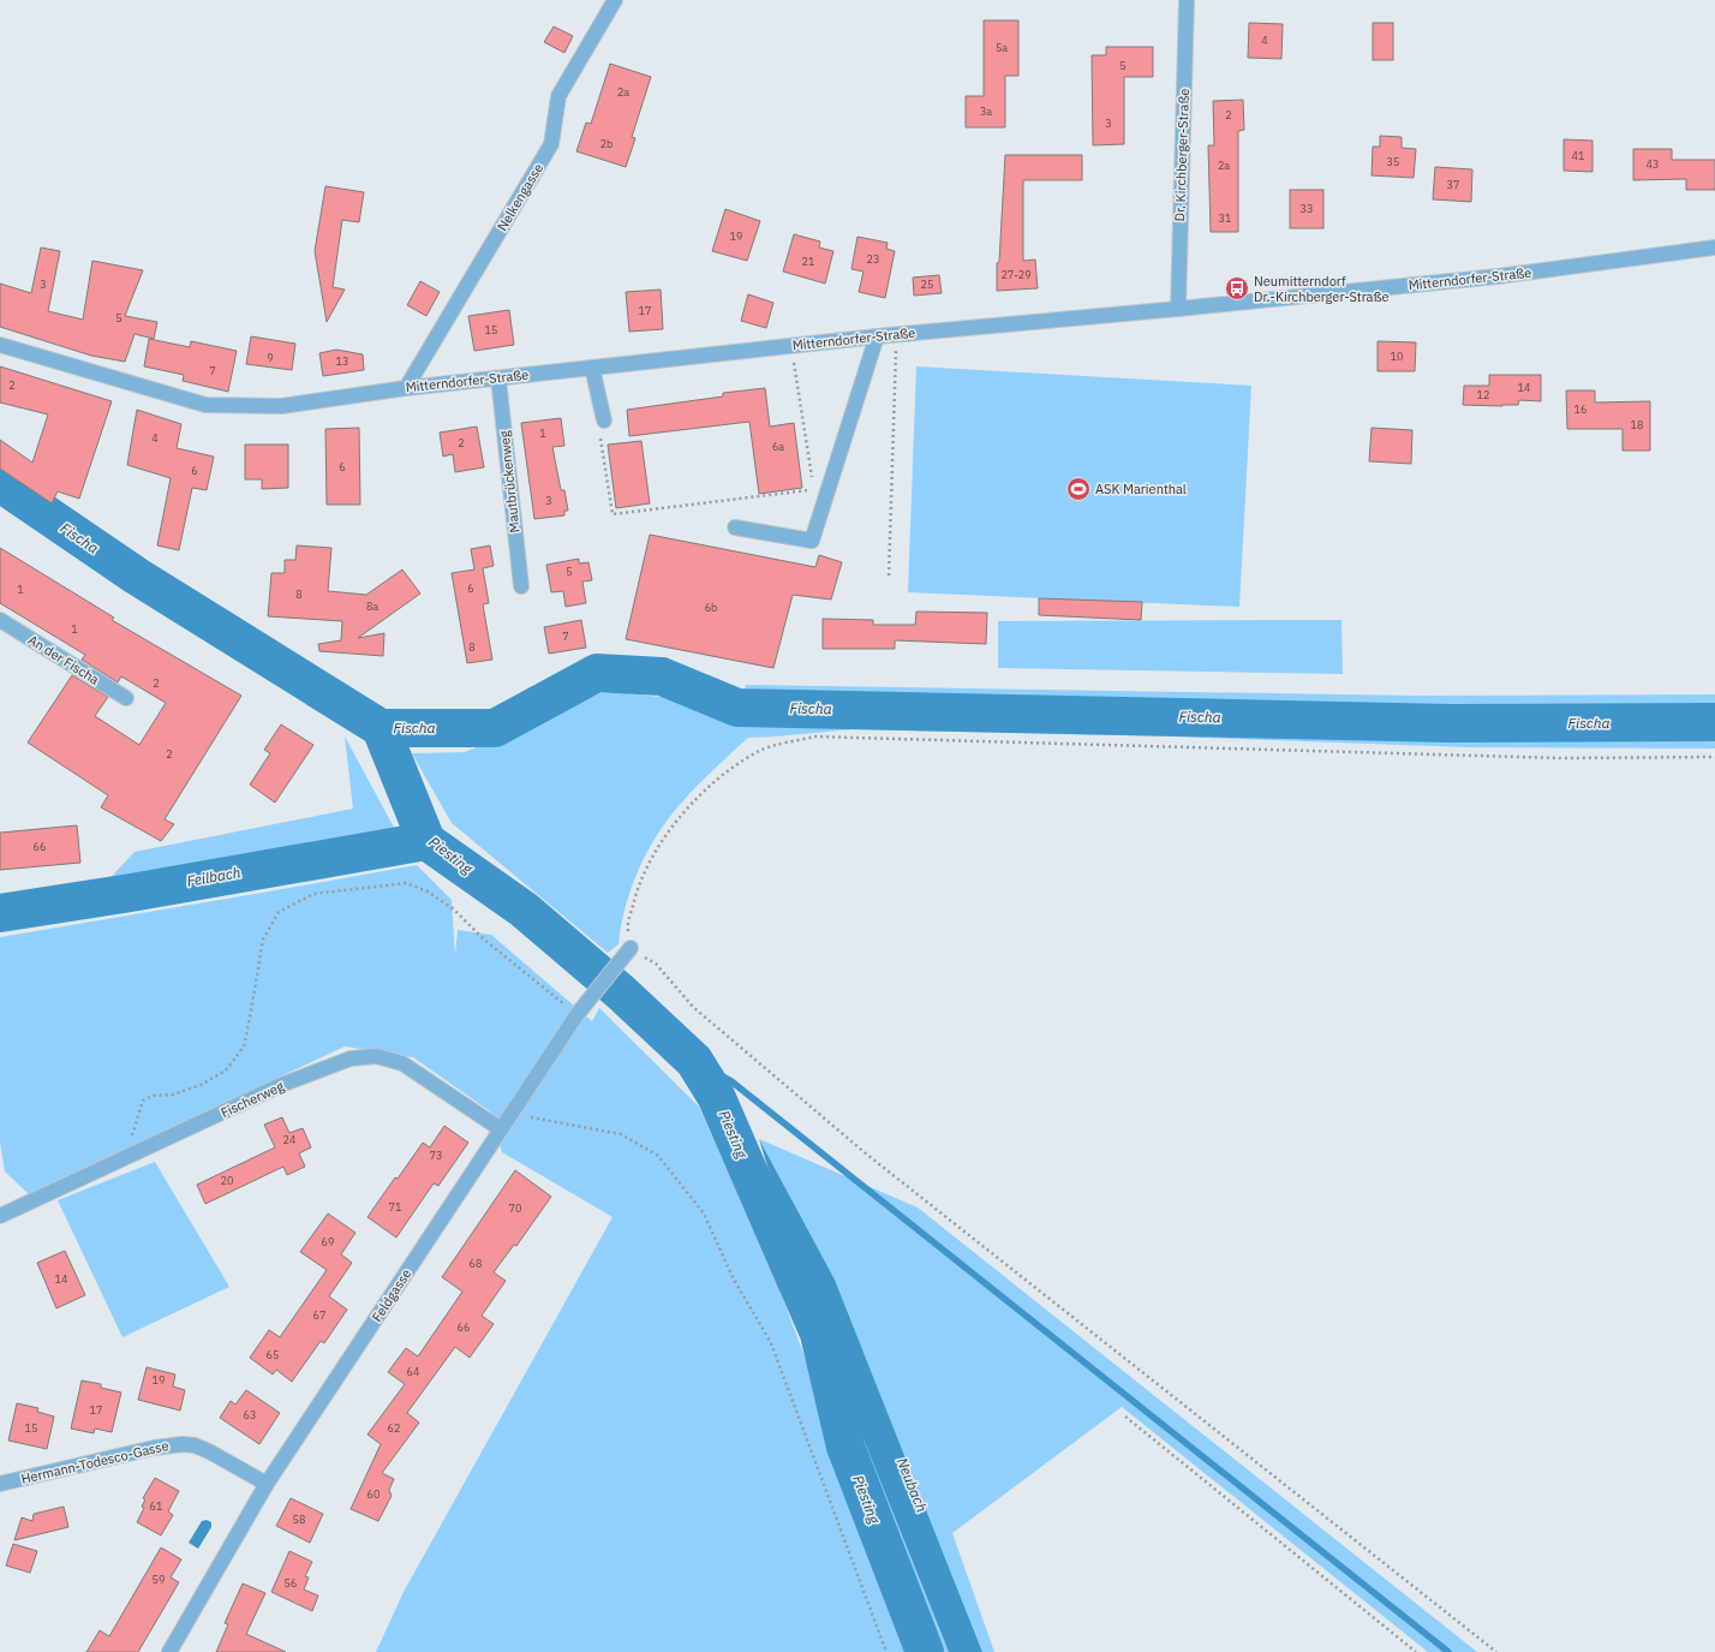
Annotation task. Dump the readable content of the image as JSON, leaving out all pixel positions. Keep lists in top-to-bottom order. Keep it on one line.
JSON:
{"streets":{"street":["Dr. Kirchberger-Straße","Nelkengasse","Mitterndorfer-Straße","Mautbrückenweg","An der Fischa","Fischerweg","Feldgasse","Hermann-Todesco-Gasse"]},"crossings":[["Dr. Kirchberger-Straße","Mitterndorfer-Straße"],["Nelkengasse","Mitterndorfer-Straße"],["Mitterndorfer-Straße","Mautbrückenweg"],["Fischerweg","Feldgasse"],["Feldgasse","Hermann-Todesco-Gasse"]],"water":["Fischa","Piesting","Feilbach","Neubach"],"places":{"bus stop":["Neumitterndorf Dr.-Kirchberger-Straße"],"sports":["ASK Marienthal"]},"house_numbers":["4","5a","5","2a","3a","2","3","2b","41","35","43","2a","37","33","31","19","23","21","27-29","3","25","17","5","15","10","9","13","7","2","14","12","16","18","1","4","2","6a","6","6","3","5","6","1","8","8a","6b","1","7","8","2","2","66","24","73","20","71","70","69","68","14","67","66","65","64","19","17","63","15","62","60","61","58","59","56"]}
